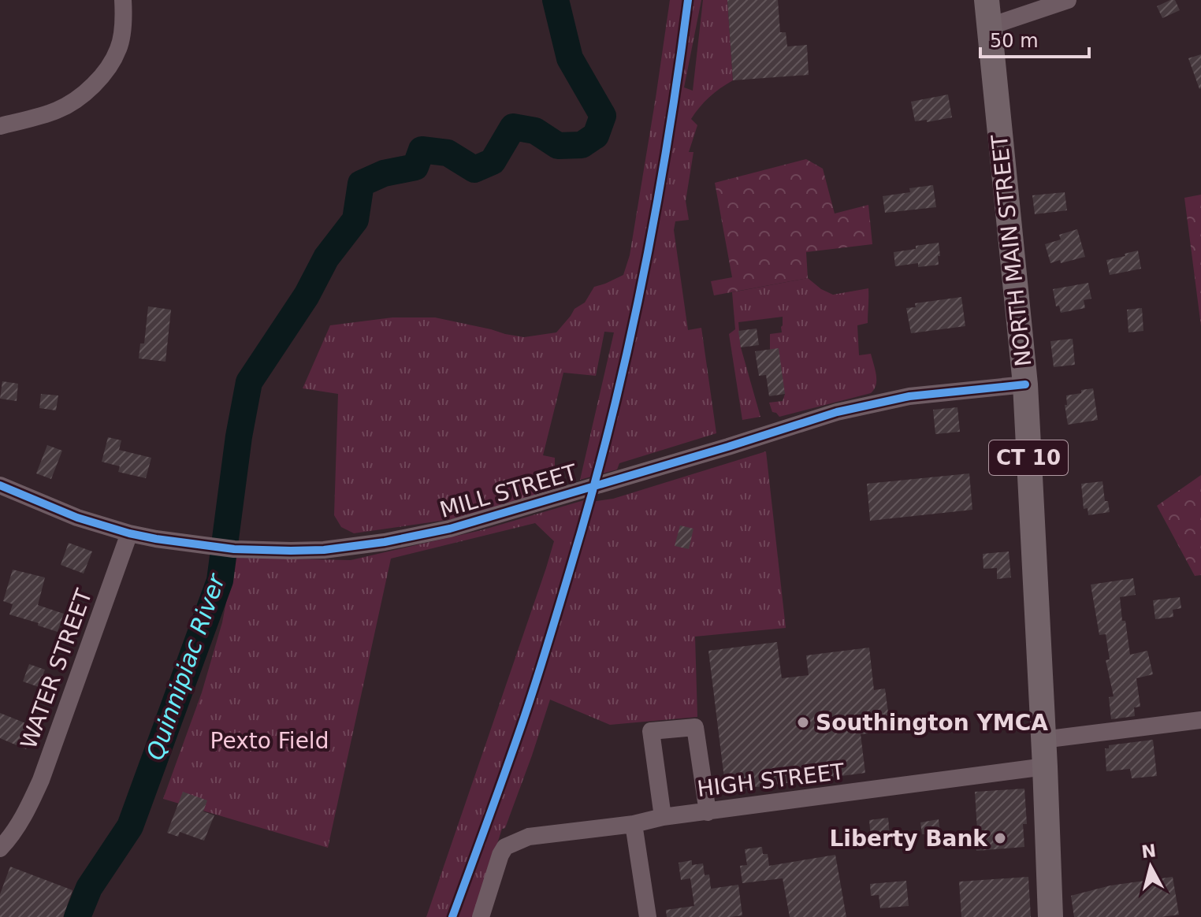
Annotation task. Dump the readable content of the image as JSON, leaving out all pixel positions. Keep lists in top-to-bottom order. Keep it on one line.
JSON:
{"streets":{"highway":["NORTH MAIN STREET","CT 10"],"street":["MILL STREET","WATER STREET","HIGH STREET"]},"crossings":[["NORTH MAIN STREET","MILL STREET"],["NORTH MAIN STREET","HIGH STREET"],["MILL STREET","WATER STREET"]],"water":["Quinnipiac River"],"parks":["Pexto Field"],"places":["Southington YMCA","Liberty Bank"],"scale_bar":"50 m","north":"top"}
